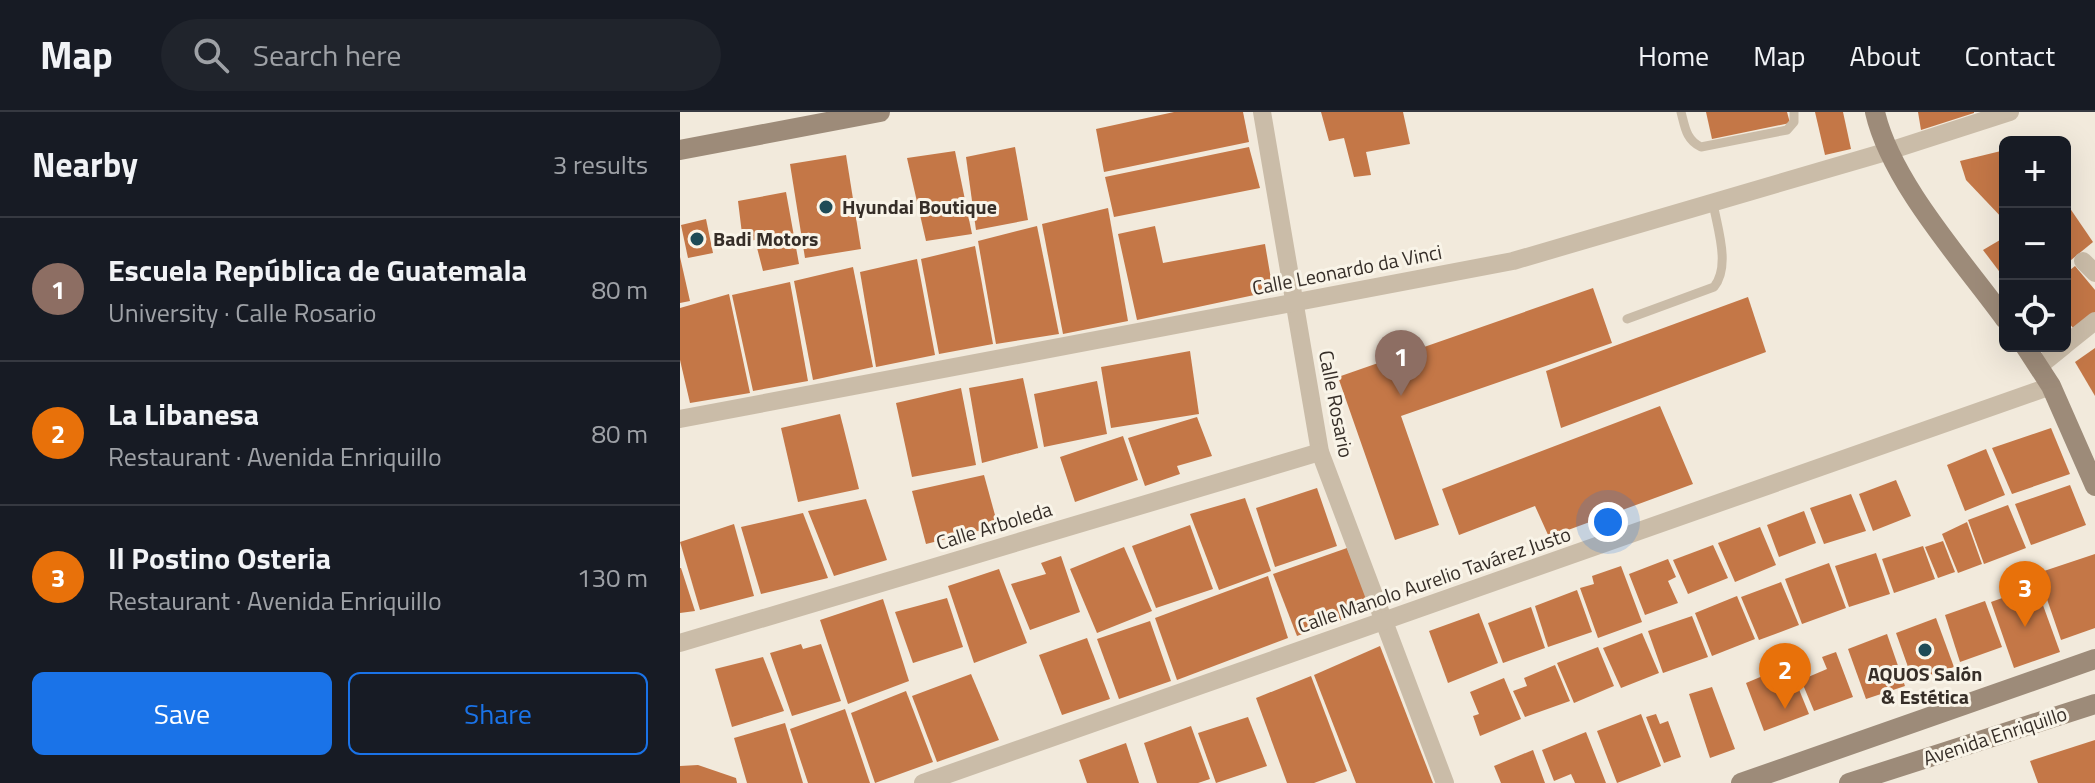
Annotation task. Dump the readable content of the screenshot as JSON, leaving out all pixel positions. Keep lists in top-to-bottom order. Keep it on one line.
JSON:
{"streets":{"main road":["Avenida Enriquillo"],"street":["Calle Leonardo da Vinci","Calle Rosario","Calle Arboleda","Calle Manolo Aurelio Tavárez Justo"]},"crossings":[["Calle Leonardo da Vinci","Calle Rosario"],["Calle Rosario","Calle Arboleda"],["Calle Rosario","Calle Manolo Aurelio Tavárez Justo"]],"places":["Hyundai Boutique","Badi Motors","AQUOS Salón & Estética"],"page":{"header":"Map","search":"Search here","nav":["Home","Map","About","Contact"],"heading":["Nearby","3 results"],"map_buttons":["+","−"],"list":[{"mark":"1","name":"Escuela República de Guatemala","note":"University · Calle Rosario","value":"80 m"},{"mark":"2","name":"La Libanesa","note":"Restaurant · Avenida Enriquillo","value":"80 m"},{"mark":"3","name":"Il Postino Osteria","note":"Restaurant · Avenida Enriquillo","value":"130 m"}],"pins":["1","3","2"],"buttons":["Save","Share"]}}
